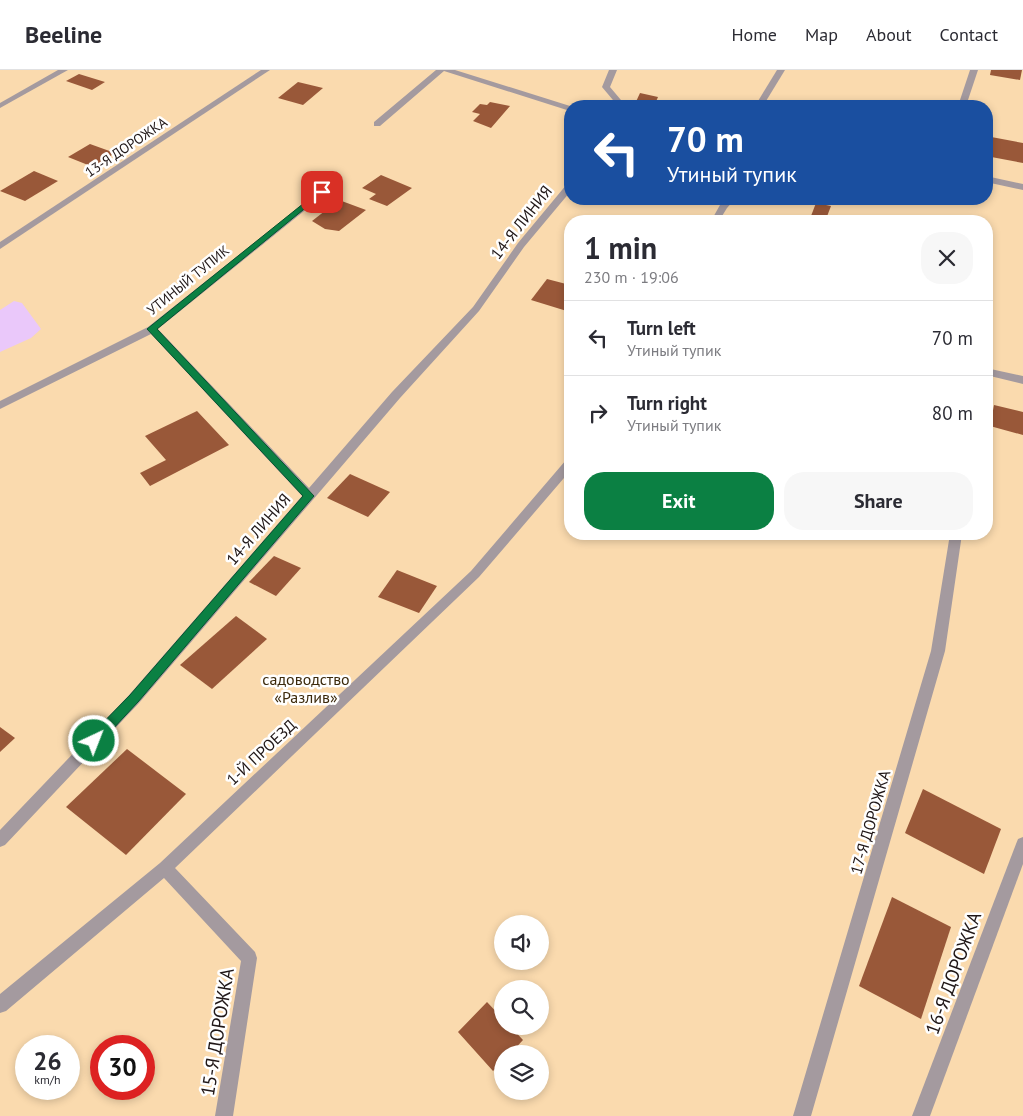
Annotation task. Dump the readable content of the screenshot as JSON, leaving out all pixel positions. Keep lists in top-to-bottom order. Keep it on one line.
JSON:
{"streets":{"street":["13-Я ДОРОЖКА","14-Я ЛИНИЯ","УТИНЫЙ ТУПИК","1-Й ПРОЕЗД","17-Я ДОРОЖКА","16-Я ДОРОЖКА","15-Я ДОРОЖКА"]},"crossings":[["14-Я ЛИНИЯ","УТИНЫЙ ТУПИК"],["1-Й ПРОЕЗД","15-Я ДОРОЖКА"]],"parks":["садоводство «Разлив»"],"page":{"header":"Beeline","nav":["Home","Map","About","Contact"],"turn":["70 m","Утиный тупик"],"heading":["1 min","230 m · 19:06"],"list":[{"name":"Turn left","note":"Утиный тупик","value":"70 m"},{"name":"Turn right","note":"Утиный тупик","value":"80 m"}],"buttons":["Exit","Share"],"speed":"26 km/h","limit":"30"}}
